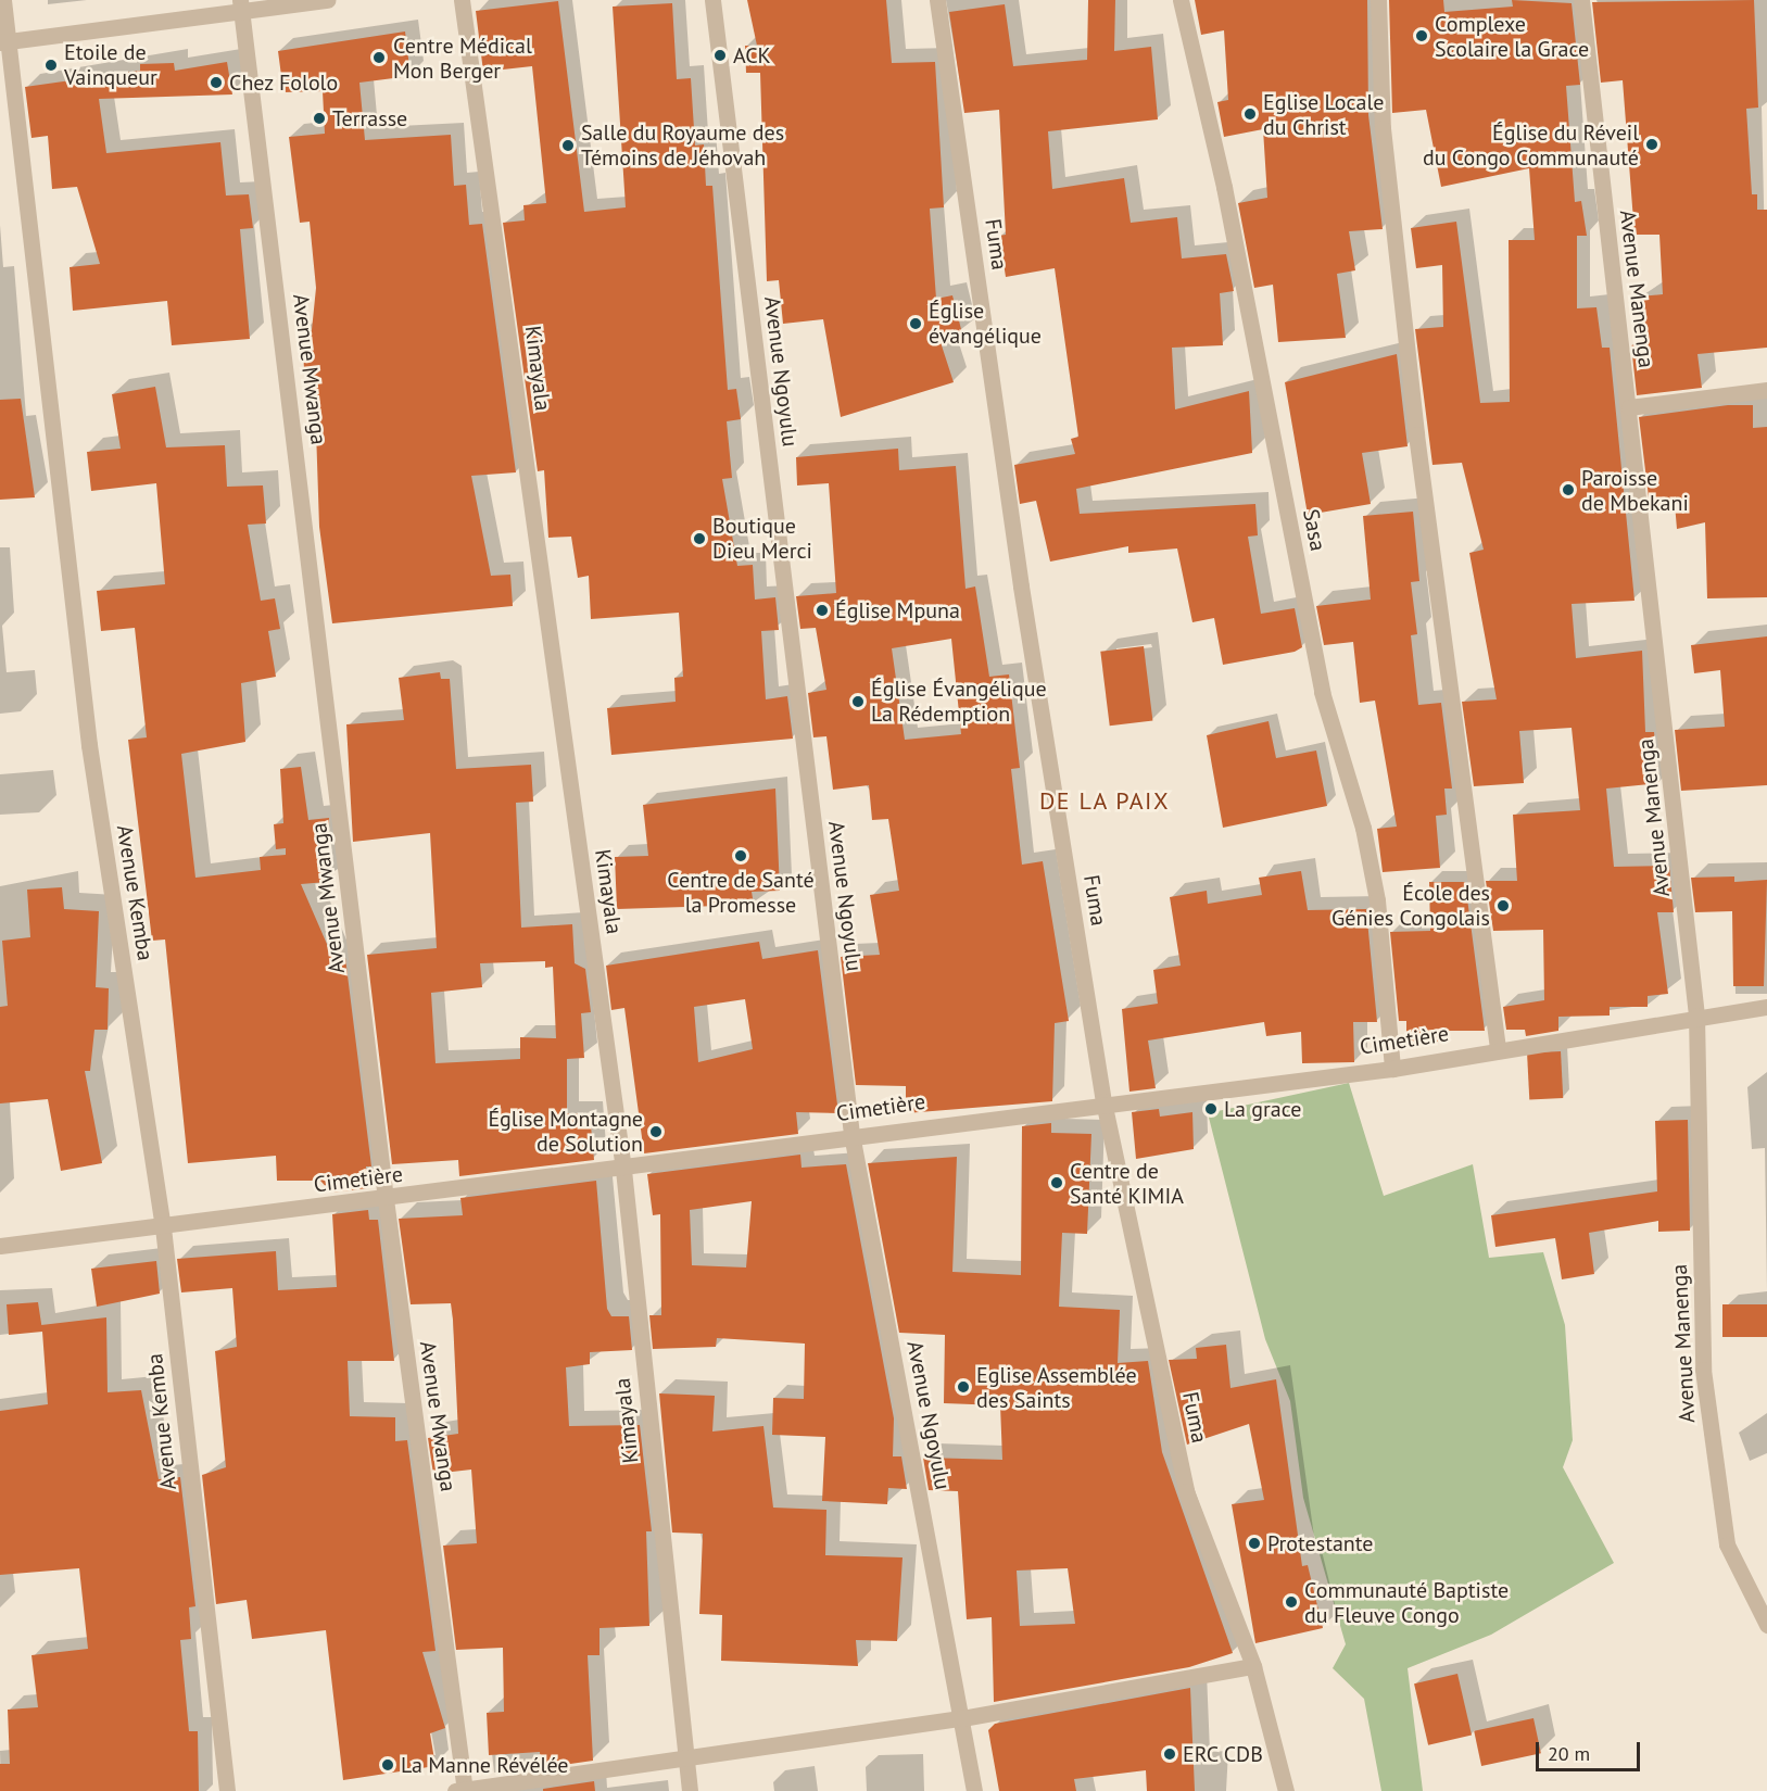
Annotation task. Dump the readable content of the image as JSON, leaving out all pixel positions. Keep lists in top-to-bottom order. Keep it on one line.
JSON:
{"streets":{"street":["Fuma","Avenue Manenga","Kimayala","Avenue Mwanga","Avenue Ngoyulu","Sasa","Avenue Kemba","Cimetière"]},"crossings":[["Fuma","Cimetière"],["Avenue Manenga","Cimetière"],["Kimayala","Cimetière"],["Avenue Mwanga","Cimetière"],["Avenue Ngoyulu","Cimetière"],["Sasa","Cimetière"],["Avenue Kemba","Cimetière"]],"districts":["DE LA PAIX"],"places":["Complexe Scolaire la Grace","ACK","Centre Médical Mon Berger","Etoile de Vainqueur","Chez Fololo","Eglise Locale du Christ","Terrasse","Église du Réveil du Congo Communauté","Salle du Royaume des Témoins de Jéhovah","Église évangélique","Paroisse de Mbekani","Boutique Dieu Merci","Église Mpuna","Église Évangélique La Rédemption","Centre de Santé la Promesse","École des Génies Congolais","La grace","Église Montagne de Solution","Centre de Santé KIMIA","Eglise Assemblée des Saints","Protestante","Communauté Baptiste du Fleuve Congo","ERC CDB","La Manne Révélée"],"scale_bar":"20 m"}
